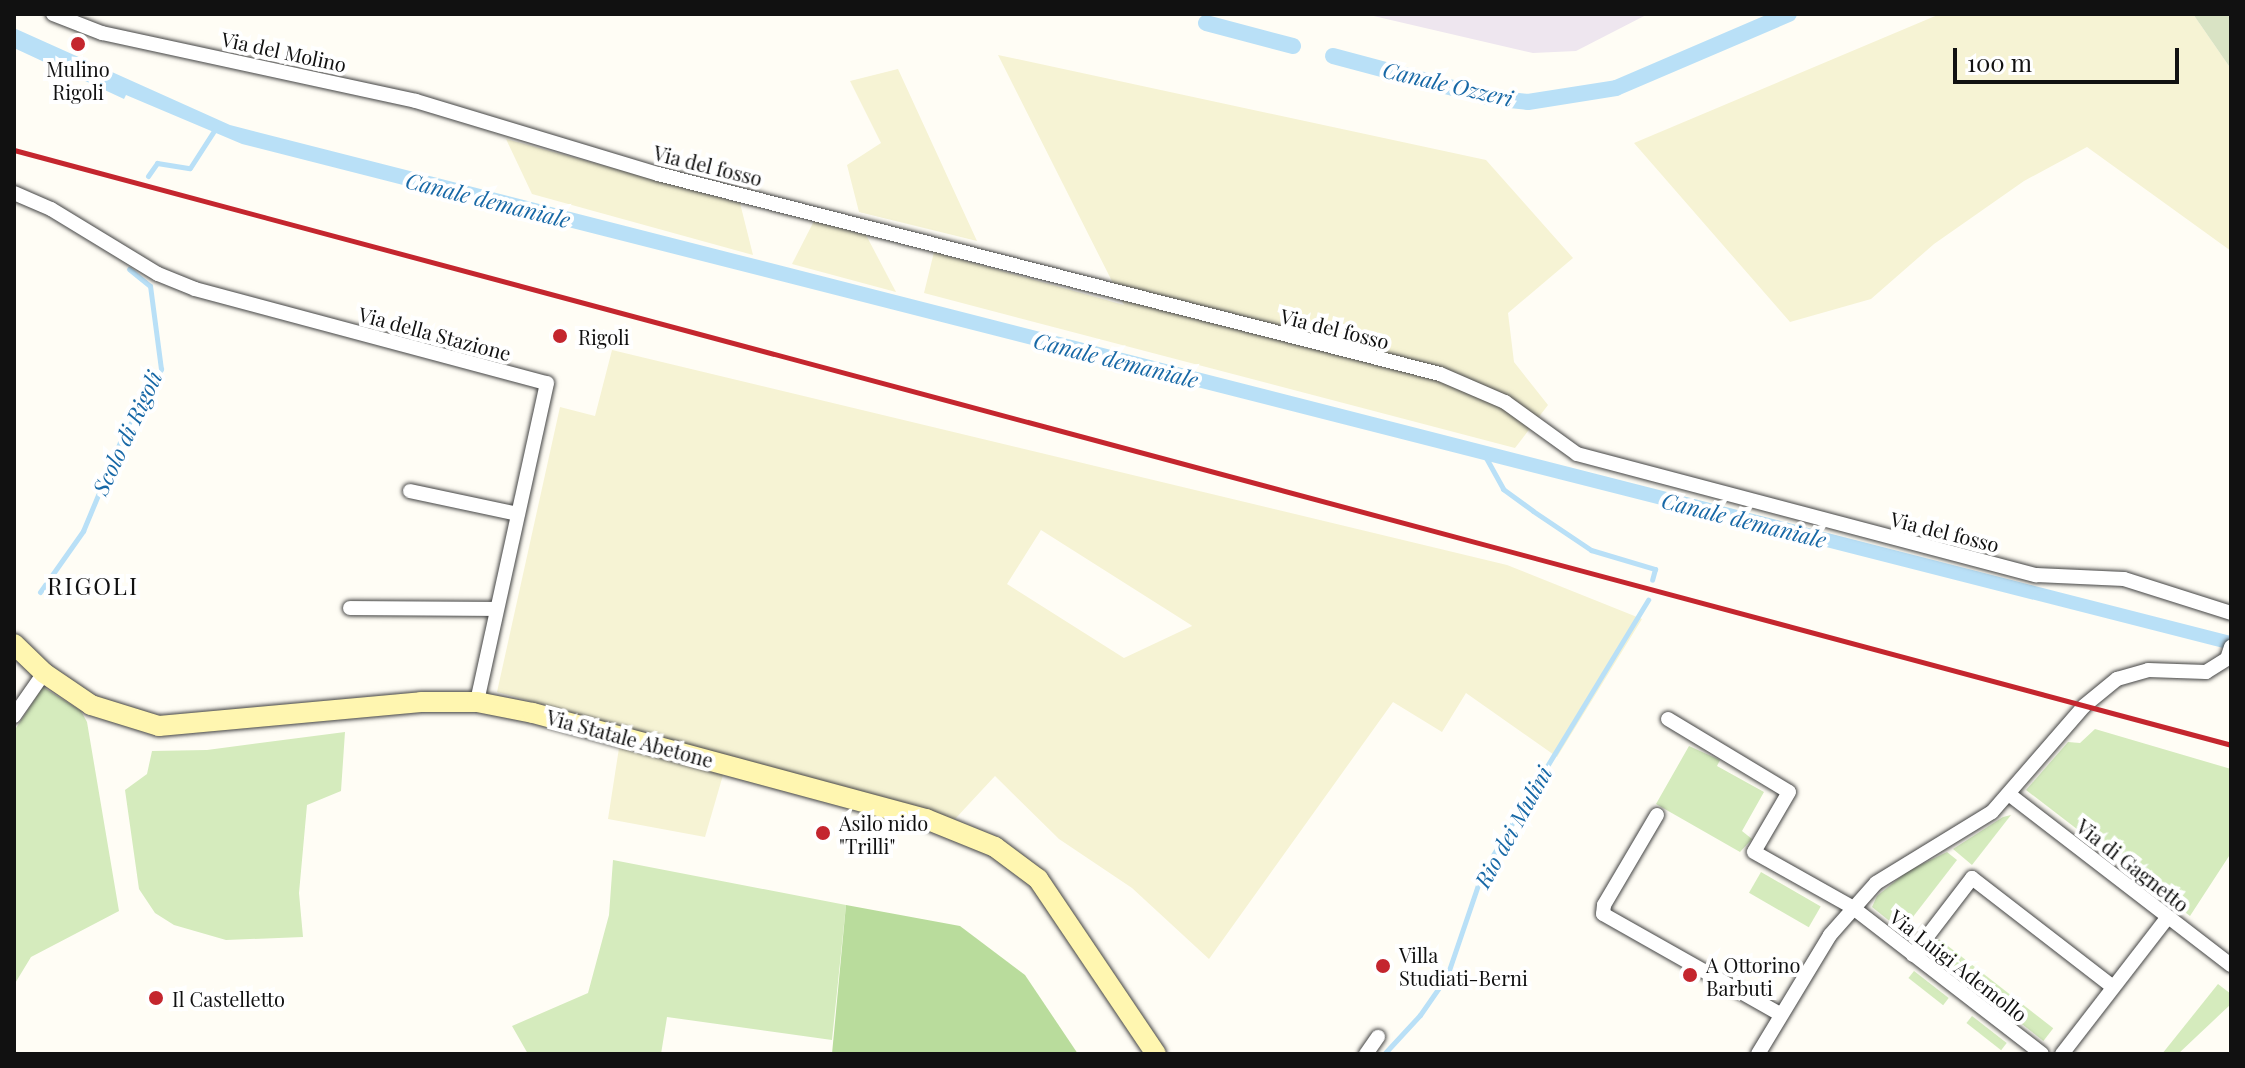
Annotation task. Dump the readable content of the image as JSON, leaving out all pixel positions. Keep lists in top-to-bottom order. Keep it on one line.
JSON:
{"streets":{"main road":["Via Statale Abetone"],"street":["Via del Molino","Via del fosso","Via della Stazione","Via di Gagnetto","Via Luigi Ademollo"]},"crossings":[["Via del Molino","Via del fosso"],["Via della Stazione","Via Statale Abetone"]],"districts":["RIGOLI"],"water":["Canale Ozzeri","Canale demaniale","Scolo di Rigoli","Rio dei Mulini"],"places":["Mulino Rigoli","Rigoli","Asilo nido \"Trilli\"","Villa Studiati-Berni","A Ottorino Barbuti","Il Castelletto"],"scale_bar":"100 m"}
